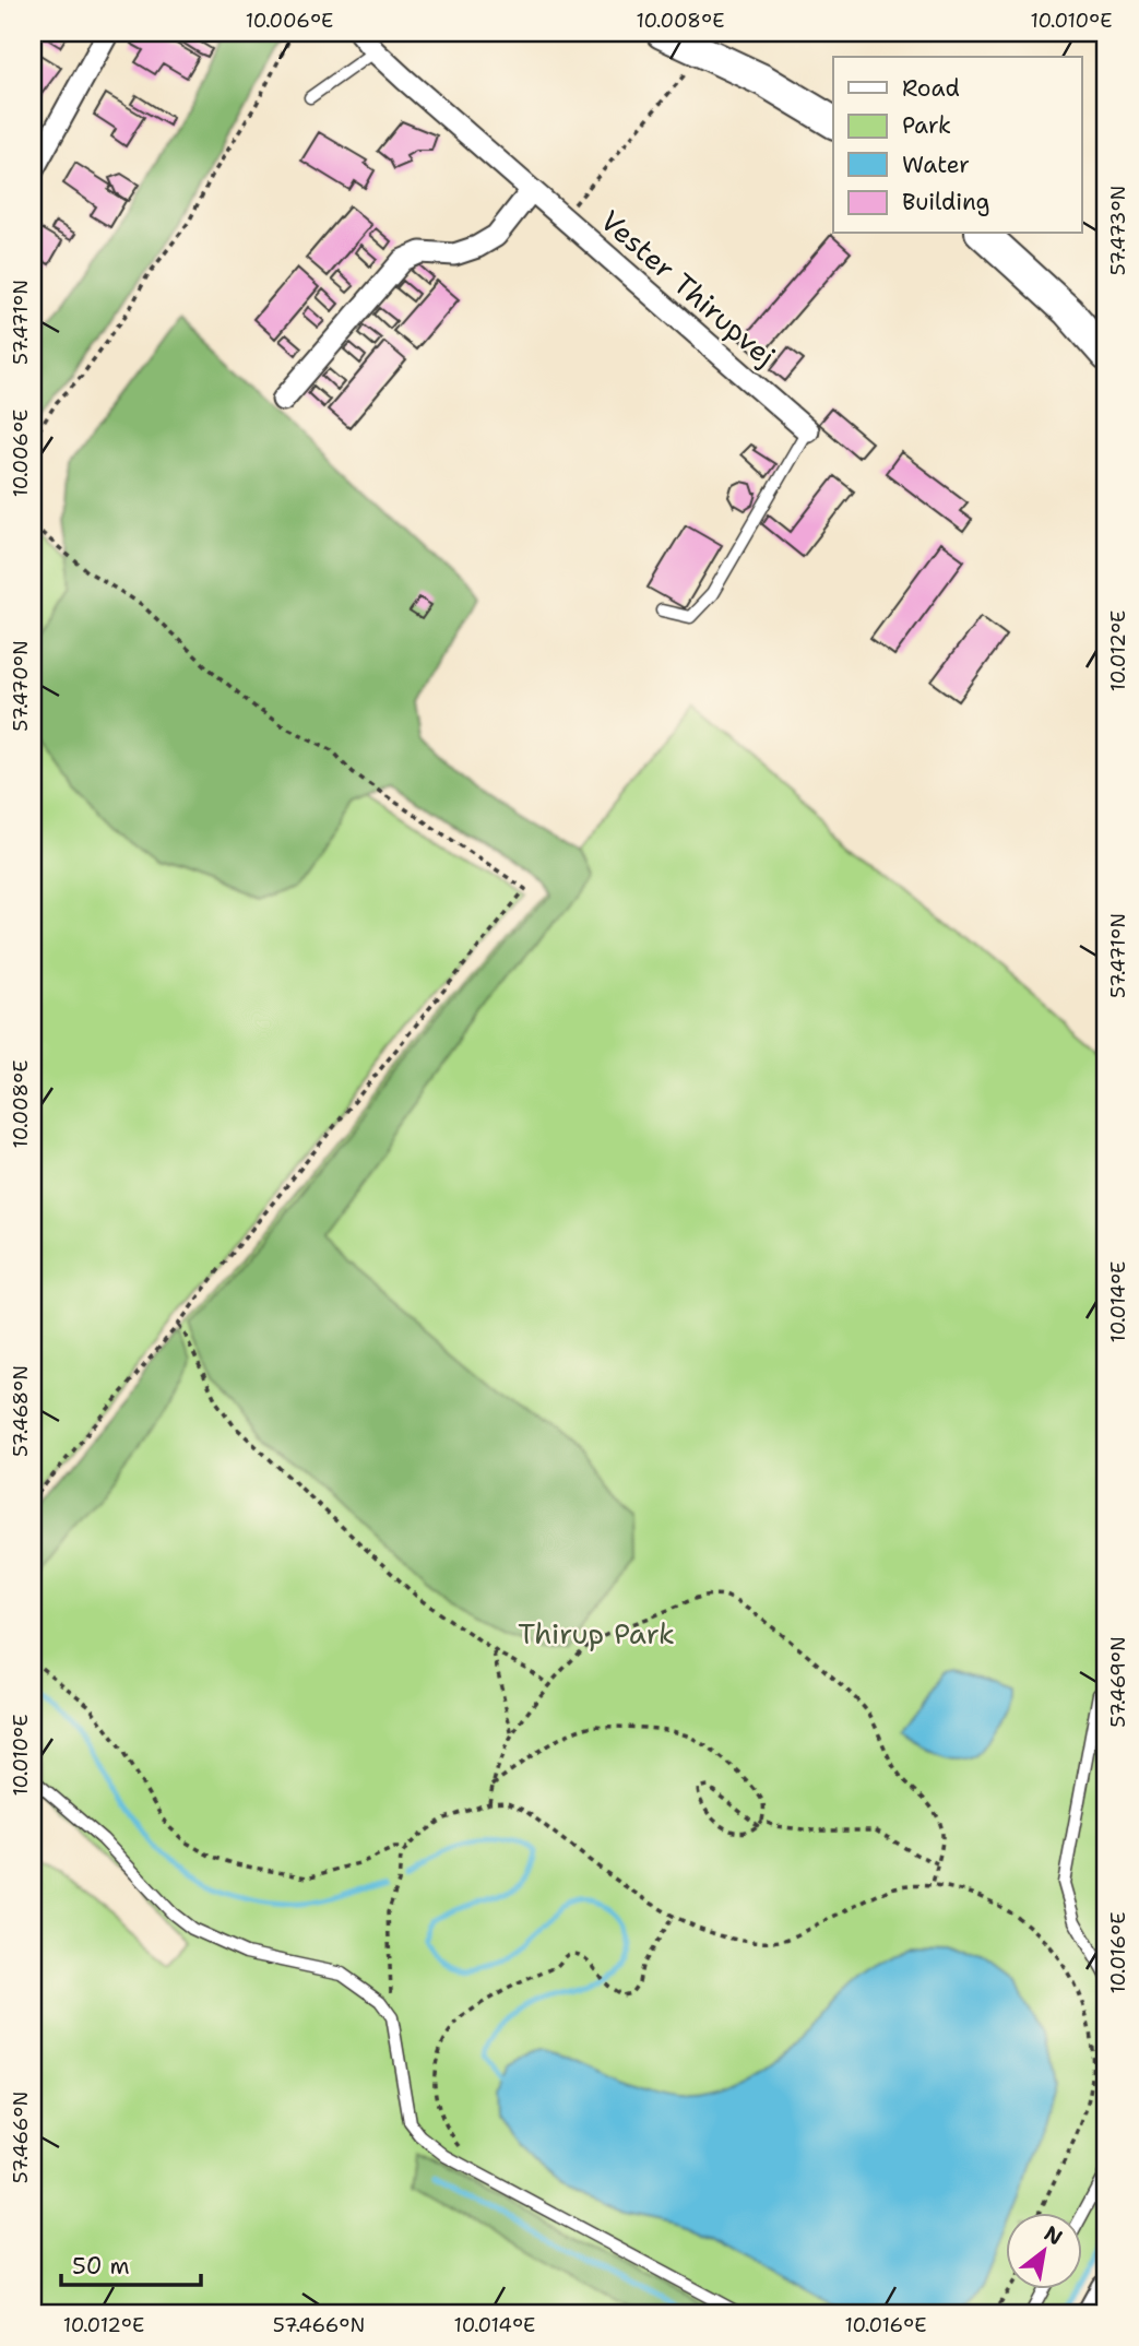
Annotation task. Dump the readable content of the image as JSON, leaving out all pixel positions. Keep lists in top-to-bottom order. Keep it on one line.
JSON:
{"streets":{"street":["Vester Thirupvej"]},"parks":["Thirup Park"],"legend":["Road","Park","Water","Building"],"scale_bar":"50 m","north":"top right","coordinates":["10.006°E","10.008°E","10.010°E","57.473°N","57.471°N","10.012°E","57.470°N","10.014°E","57.468°N","57.469°N","10.016°E","57.466°N"]}
